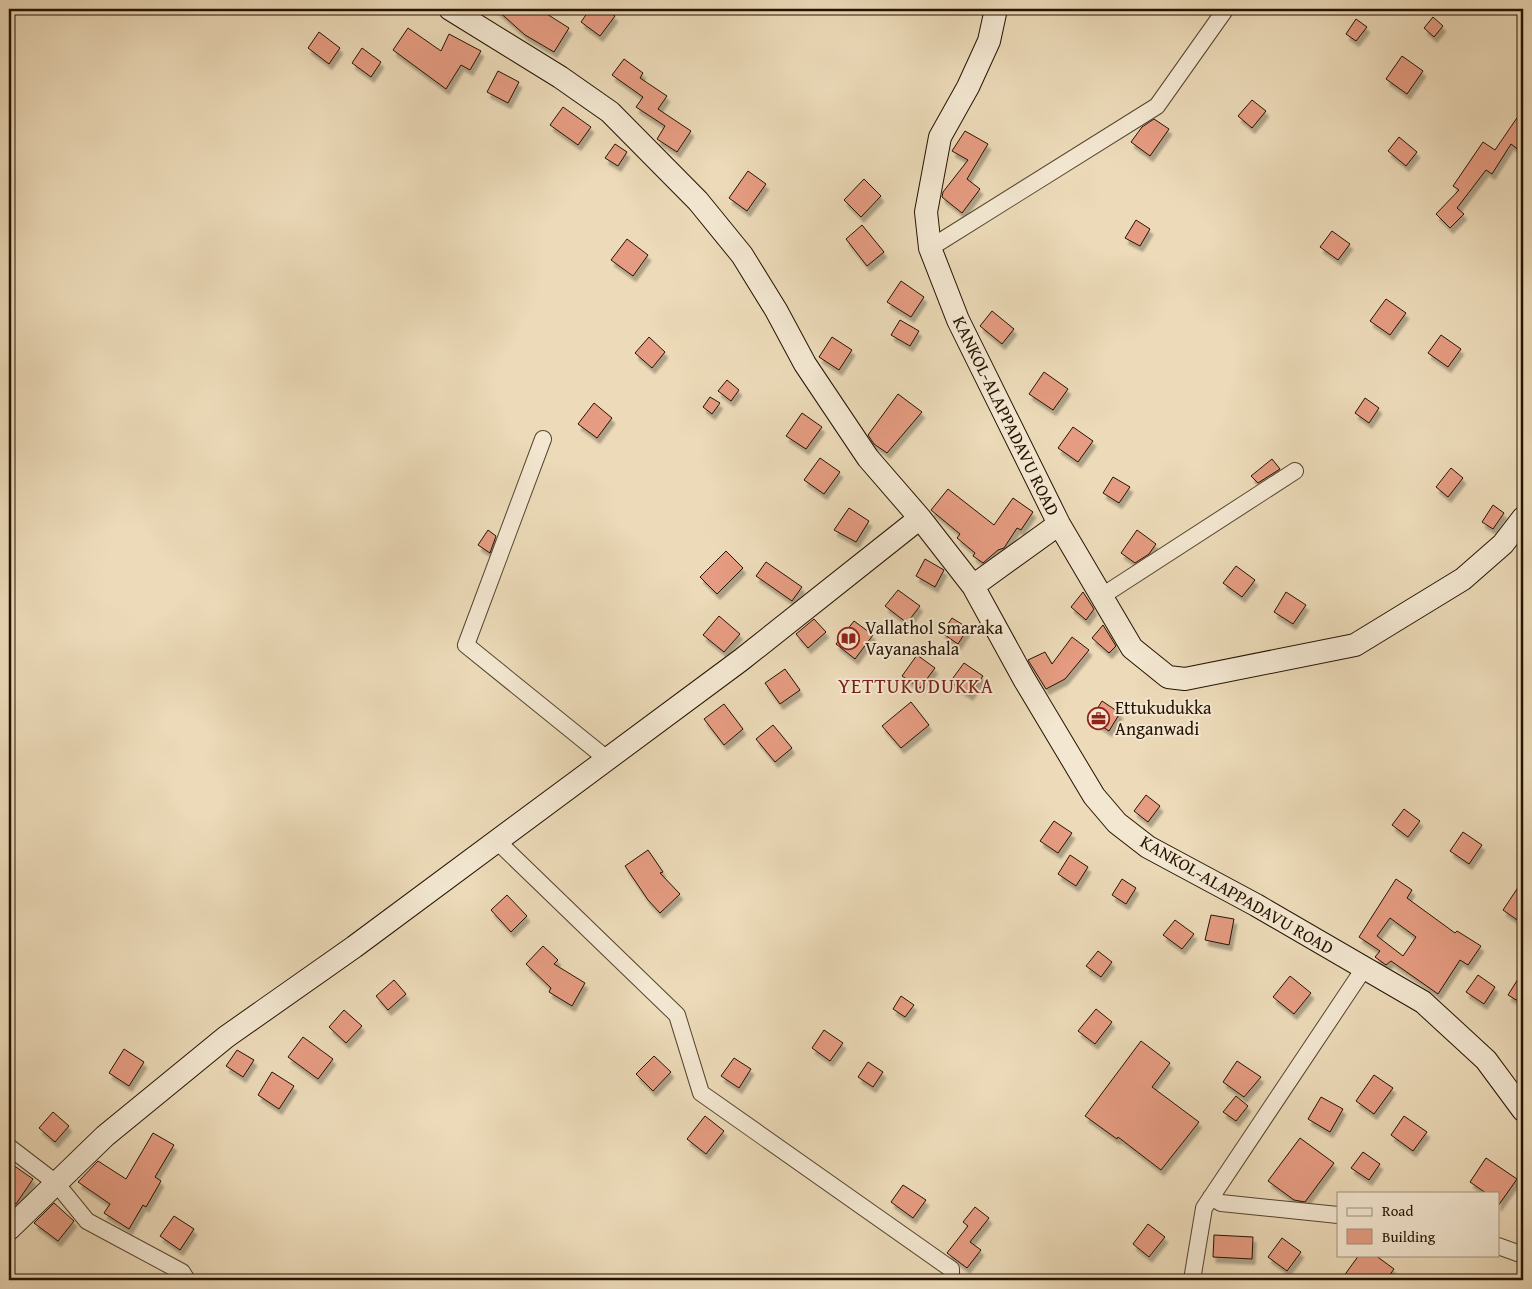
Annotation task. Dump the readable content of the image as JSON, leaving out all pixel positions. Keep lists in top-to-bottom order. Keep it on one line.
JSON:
{"streets":{"street":["KANKOL-ALAPPADAVU ROAD"]},"districts":["YETTUKUDUKKA"],"places":{"library":["Vallathol Smaraka Vayanashala"],"office":["Ettukudukka Anganwadi"]},"legend":["Road","Building"]}
